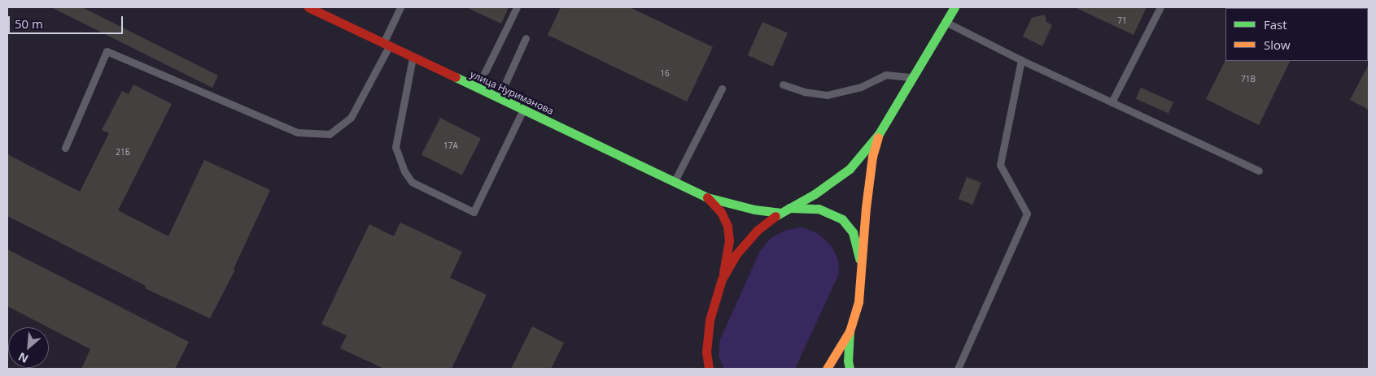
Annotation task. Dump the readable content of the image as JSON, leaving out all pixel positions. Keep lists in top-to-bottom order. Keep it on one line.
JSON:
{"streets":{"main road":["улица Нуриманова"]},"house_numbers":["71","16","71В","17А","21Б"],"legend":["Fast","Slow"],"scale_bar":"50 m","north":"bottom left"}
